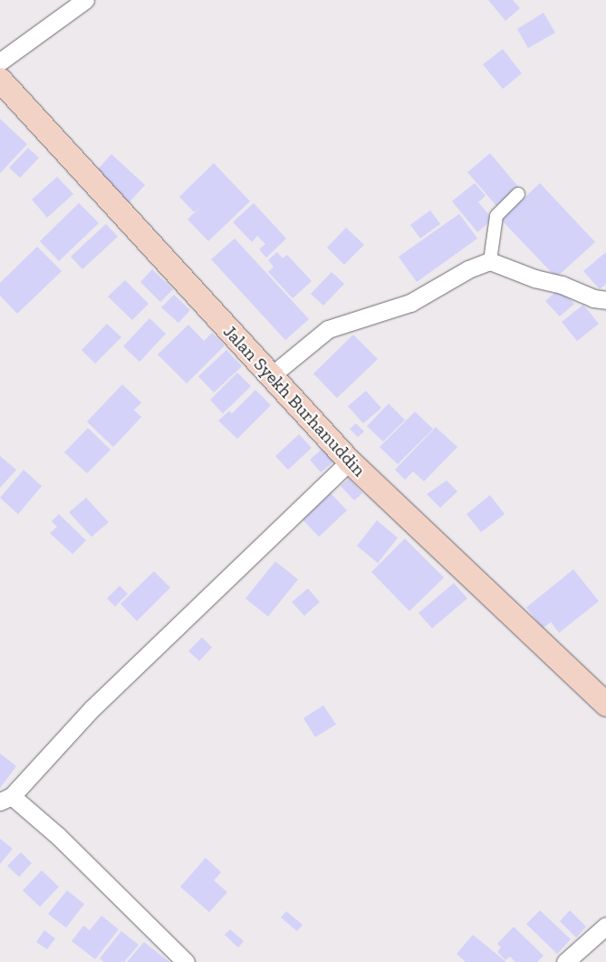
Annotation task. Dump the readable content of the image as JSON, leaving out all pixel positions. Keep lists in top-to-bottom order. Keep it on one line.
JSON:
{"streets":{"main road":["Jalan Syekh Burhanuddin"]}}
